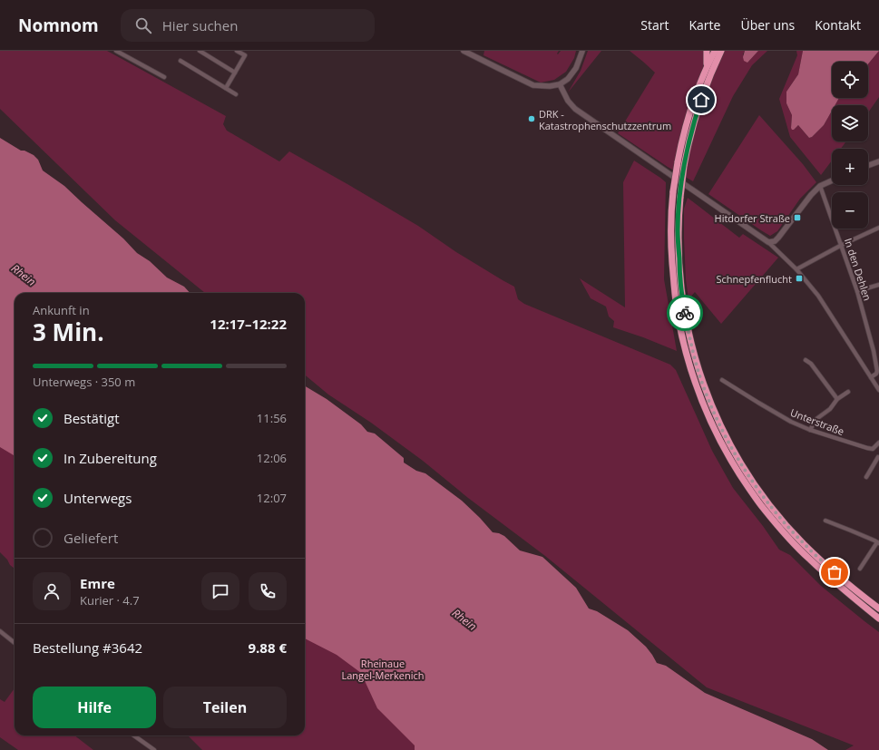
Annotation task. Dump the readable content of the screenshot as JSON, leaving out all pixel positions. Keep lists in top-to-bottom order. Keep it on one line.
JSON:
{"streets":{"street":["In den Dehlen","Unterstraße"]},"water":["Rhein"],"parks":["Rheinaue Langel-Merkenich"],"places":{"other":["DRK - Katastrophenschutzzentrum"],"transit":["Hitdorfer Straße","Schnepfenflucht"]},"page":{"header":"Nomnom","search":"Hier suchen","nav":["Start","Karte","Über uns","Kontakt"],"map_buttons":["+","−"],"heading":["3 Min.","Ankunft in","12:17–12:22"],"panel":["Emre","Kurier · 4.7","Bestellung #3642","9.88 €"],"bar":"Unterwegs · 350 m","list":[["Bestätigt","11:56"],["In Zubereitung","12:06"],["Unterwegs","12:07"],"Geliefert"],"buttons":["Hilfe","Teilen"]}}
